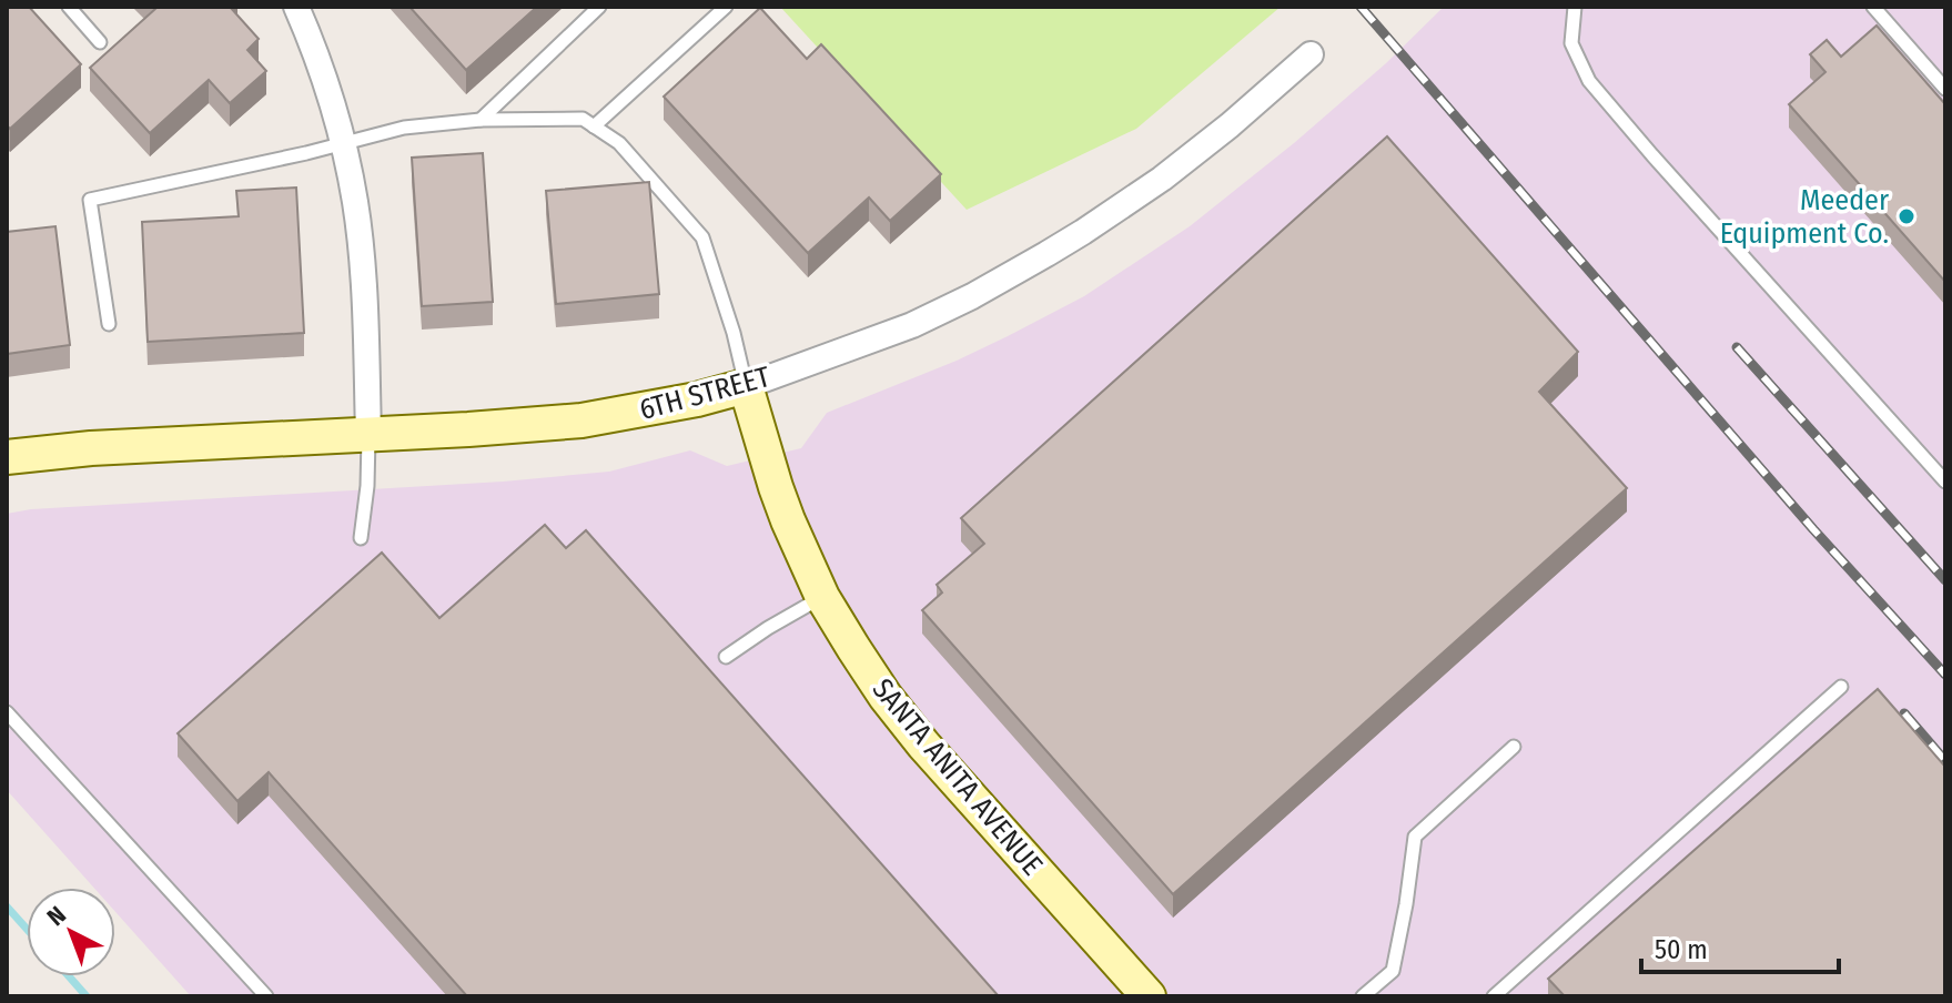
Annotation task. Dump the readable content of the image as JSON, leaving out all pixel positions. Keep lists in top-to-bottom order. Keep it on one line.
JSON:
{"streets":{"street":["6TH STREET","SANTA ANITA AVENUE"]},"crossings":[["6TH STREET","SANTA ANITA AVENUE"]],"places":["Meeder Equipment Co."],"scale_bar":"50 m","north":"top left"}
